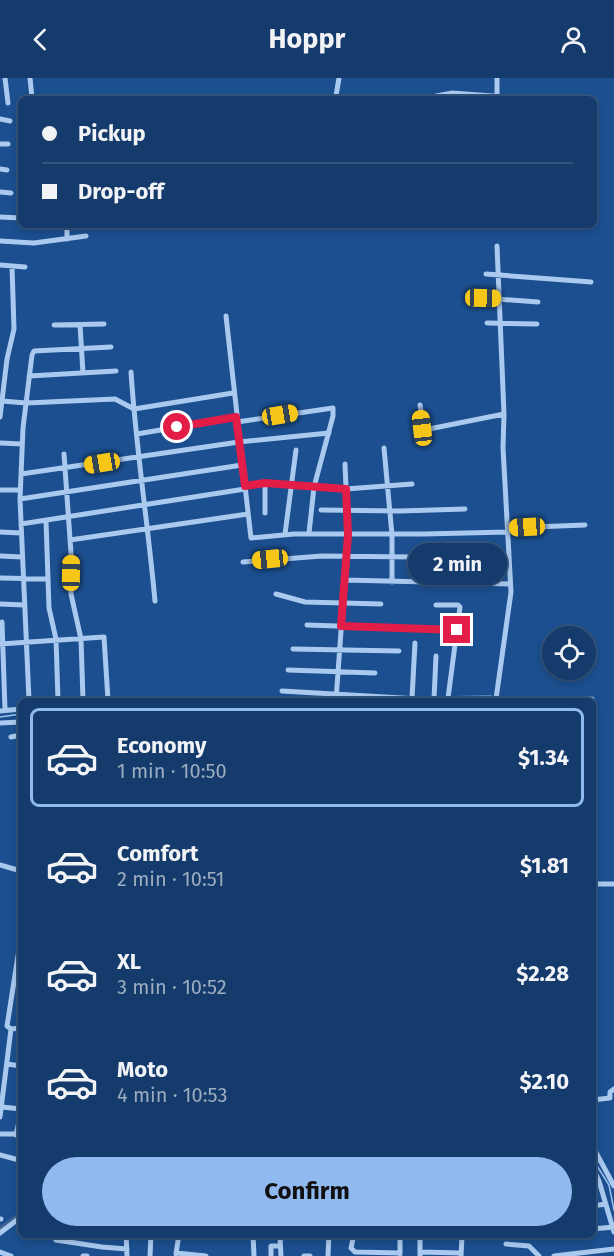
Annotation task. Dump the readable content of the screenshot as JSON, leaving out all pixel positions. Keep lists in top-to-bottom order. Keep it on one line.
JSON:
{"page":{"header":"Hoppr","banner":["Pickup","Drop-off"],"bubble":"2 min","list":[{"name":"Economy","note":"1 min · 10:50","value":"$1.34"},{"name":"Comfort","note":"2 min · 10:51","value":"$1.81"},{"name":"XL","note":"3 min · 10:52","value":"$2.28"},{"name":"Moto","note":"4 min · 10:53","value":"$2.10"}],"buttons":"Confirm"}}
